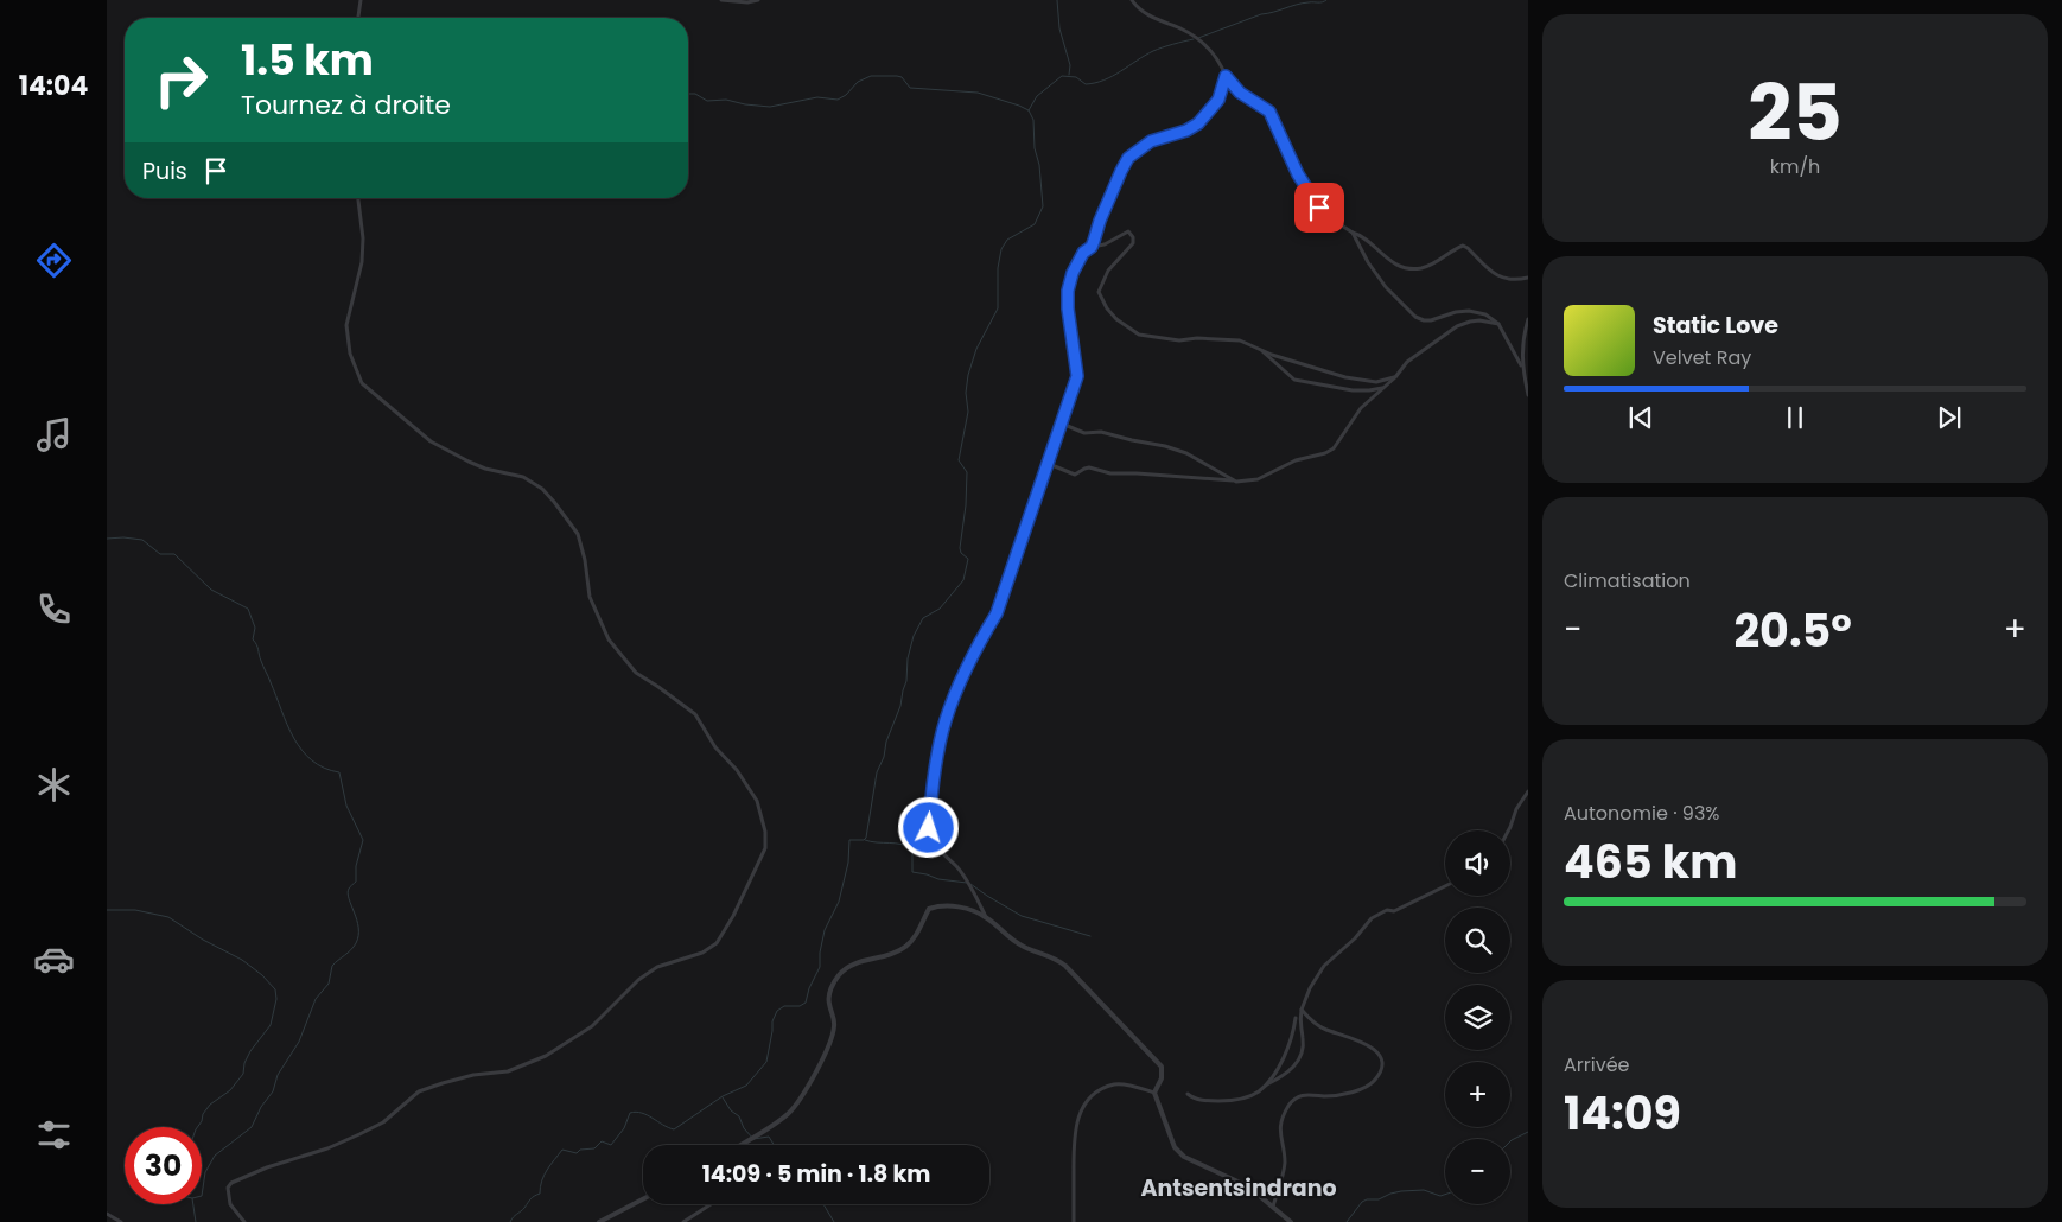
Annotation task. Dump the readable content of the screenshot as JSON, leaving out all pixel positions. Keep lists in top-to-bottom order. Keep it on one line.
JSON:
{"districts":["Antsentsindrano"],"page":{"tabs":"14:04","tile":[["25","km/h"],"Climatisation",["Autonomie · 93%","465 km"],["Arrivée","14:09"]],"turn":["1.5 km","Tournez à droite"],"then":"Puis","song":["Static Love","Velvet Ray"],"heat":["−","20.5°","+"],"map_buttons":["+","−"],"limit":"30","trip":"14:09 · 5 min · 1.8 km"}}
